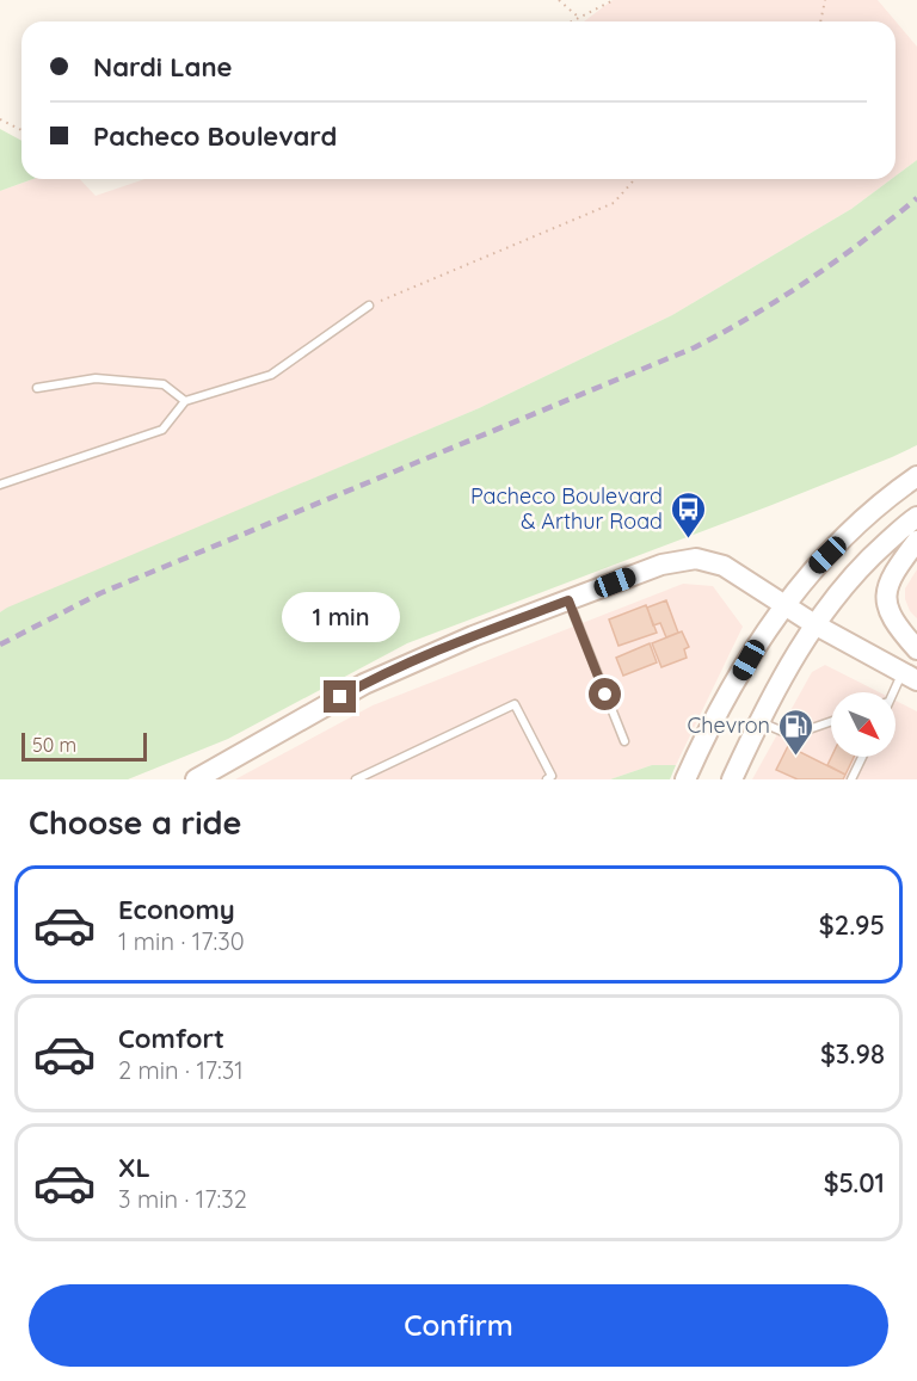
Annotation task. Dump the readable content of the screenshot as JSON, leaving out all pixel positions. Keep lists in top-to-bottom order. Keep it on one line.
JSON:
{"places":{"bus stop":["Pacheco Boulevard & Arthur Road"],"fuel station":["Chevron"]},"scale_bar":"50 m","north":"bottom right","page":{"banner":["Nardi Lane","Pacheco Boulevard"],"bubble":"1 min","scale":"50 m","heading":"Choose a ride","list":[{"name":"Economy","note":"1 min · 17:30","value":"$2.95"},{"name":"Comfort","note":"2 min · 17:31","value":"$3.98"},{"name":"XL","note":"3 min · 17:32","value":"$5.01"}],"buttons":"Confirm"}}
